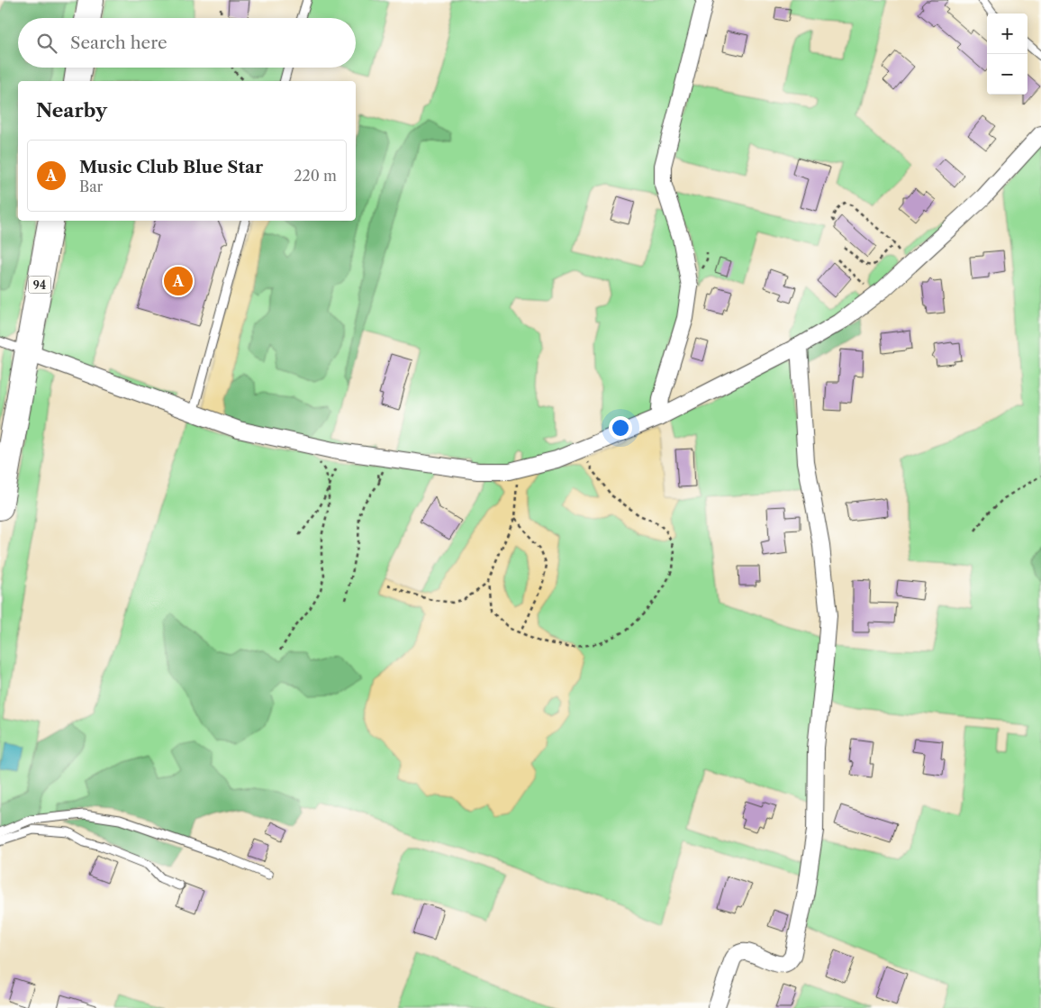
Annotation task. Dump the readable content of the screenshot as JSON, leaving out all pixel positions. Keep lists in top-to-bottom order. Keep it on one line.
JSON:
{"streets":{"main road":["94"]},"page":{"map_buttons":["+","−"],"search":"Search here","heading":"Nearby","list":[{"mark":"A","name":"Music Club Blue Star","note":"Bar","value":"220 m"}],"pins":"A"}}
